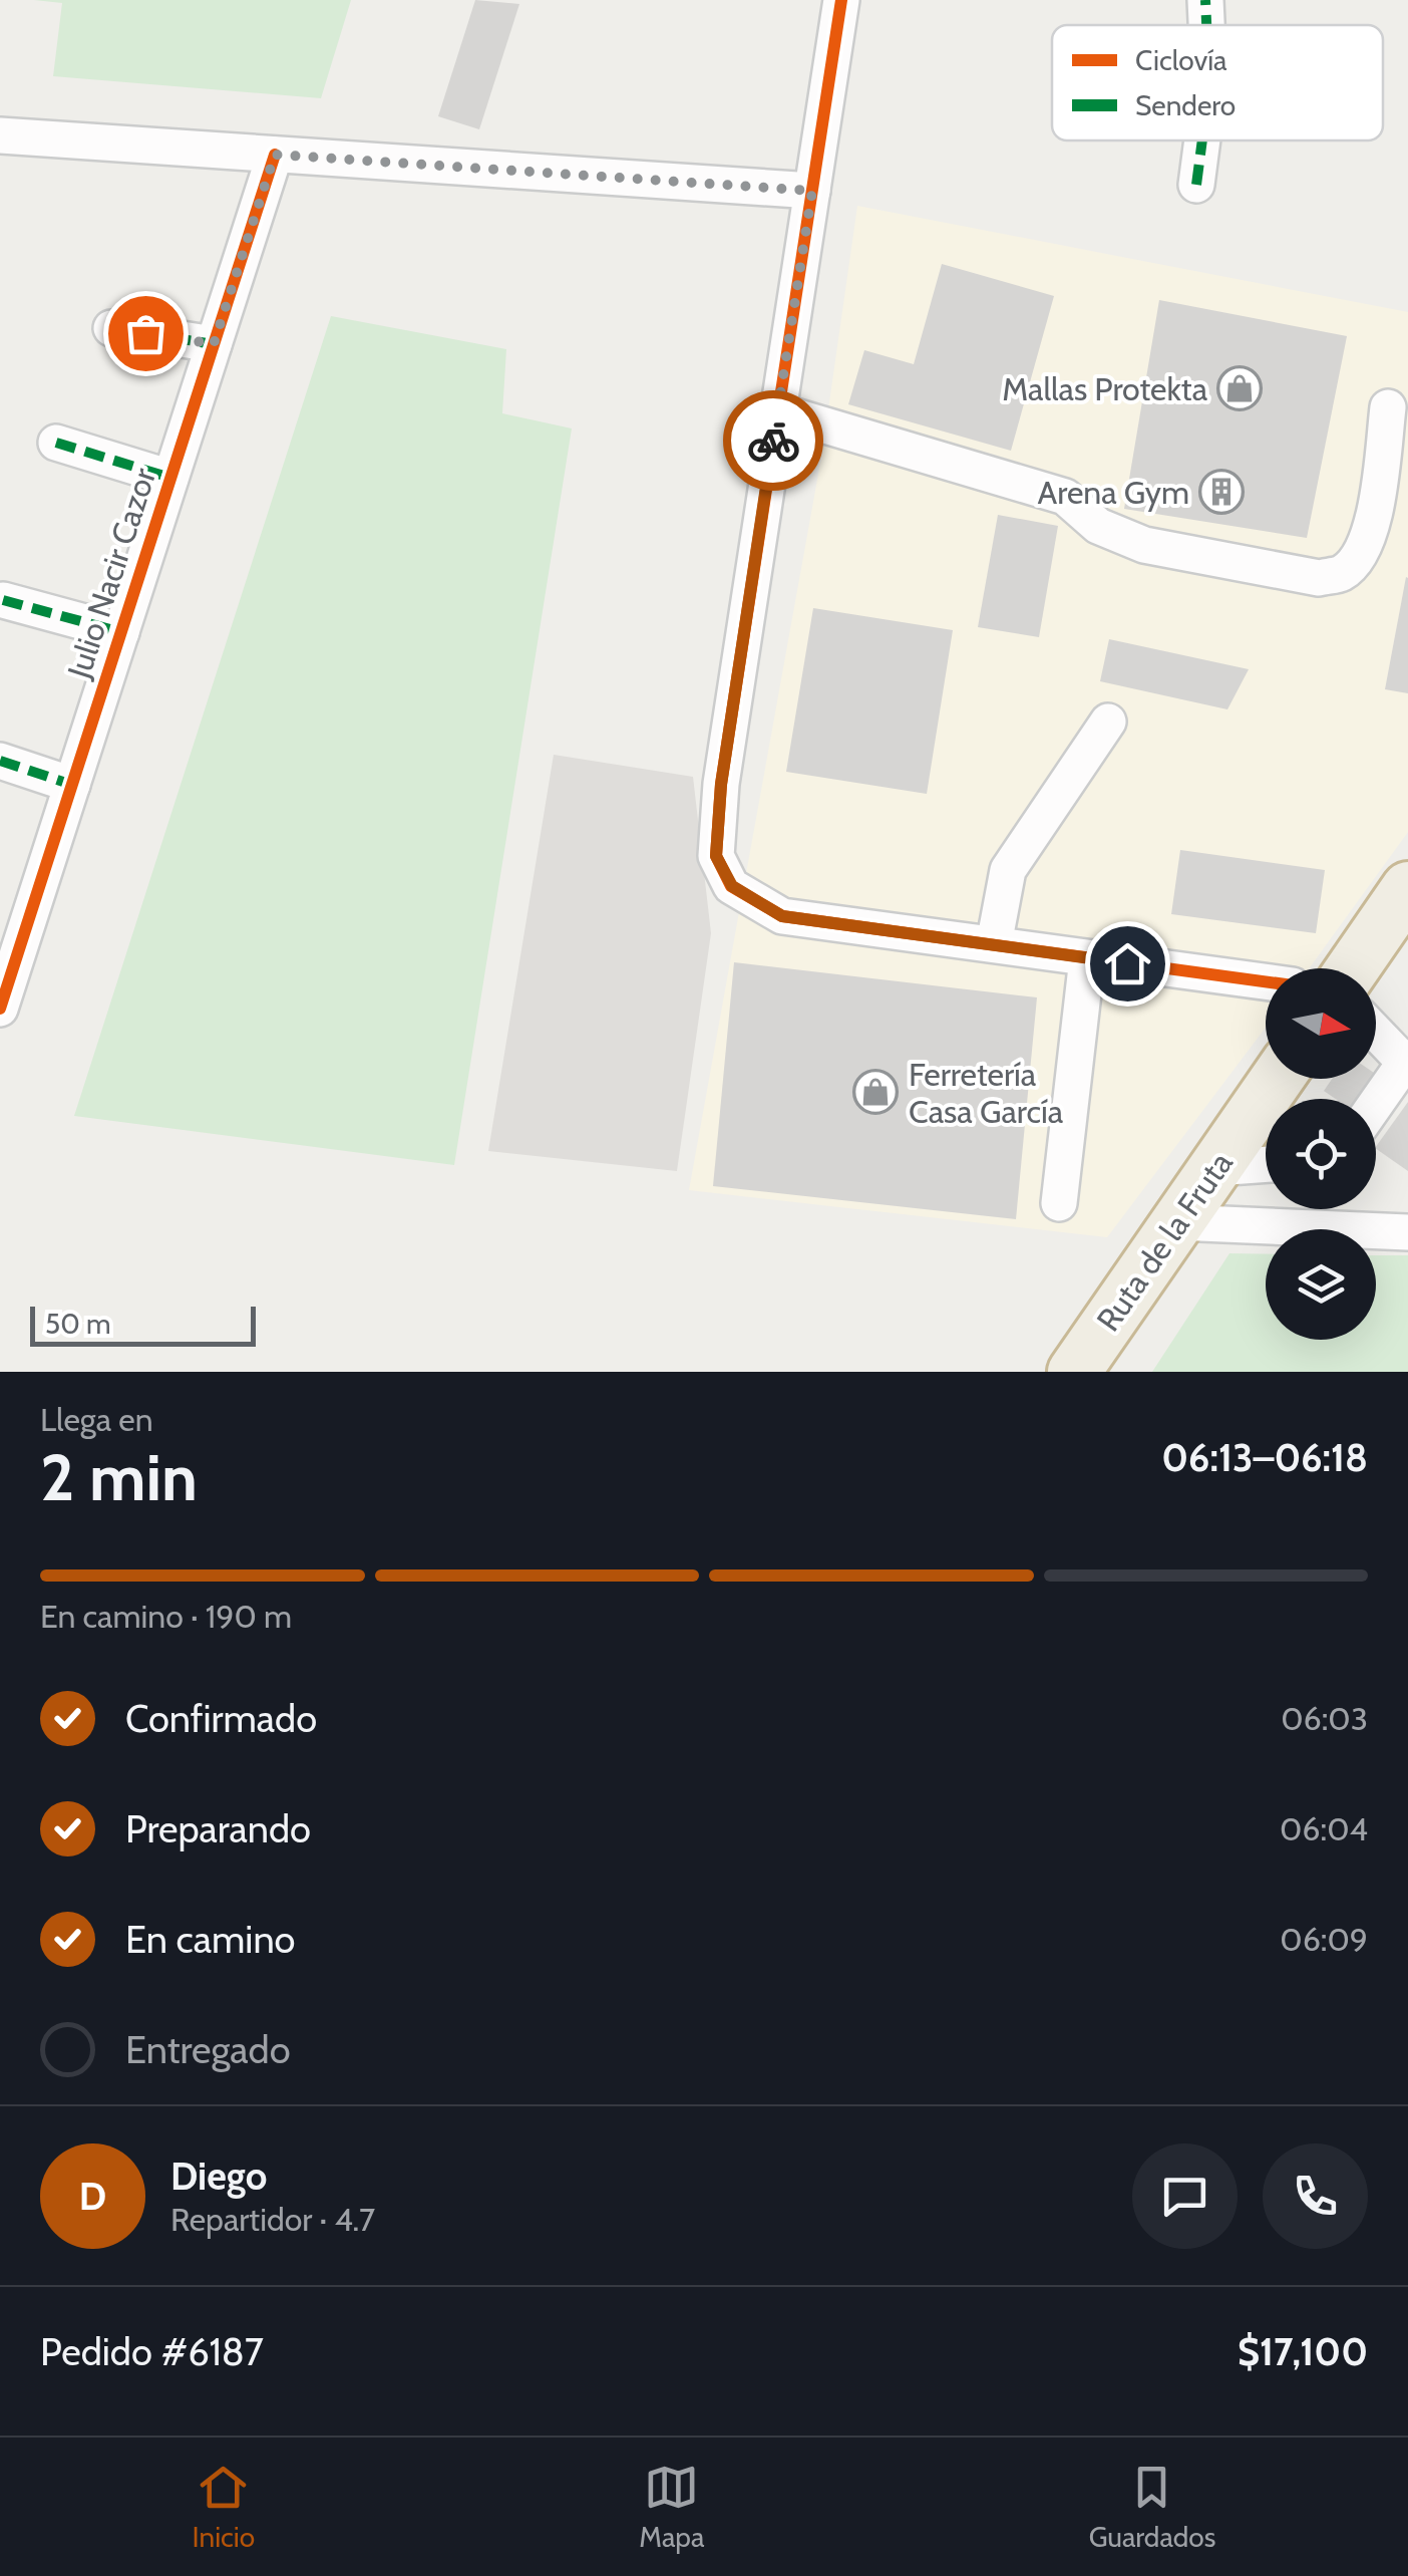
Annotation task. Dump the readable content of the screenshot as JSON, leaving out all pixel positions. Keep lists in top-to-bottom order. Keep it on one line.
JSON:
{"streets":{"highway":["Ruta de la Fruta"],"street":["Julio Nacir Cazor"]},"places":{"shop":["Mallas Protekta","Ferretería Casa García"],"building":["Arena Gym"]},"legend":["Ciclovía","Sendero"],"scale_bar":"50 m","north":"right","page":{"scale":"50 m","heading":["2 min","Llega en","06:13–06:18"],"panel":["Diego","Repartidor · 4.7","Pedido #6187","$17,100"],"bar":"En camino · 190 m","list":[["Confirmado","06:03"],["Preparando","06:04"],["En camino","06:09"],"Entregado"],"round":"D","tabs":["Inicio","Mapa","Guardados"]}}
